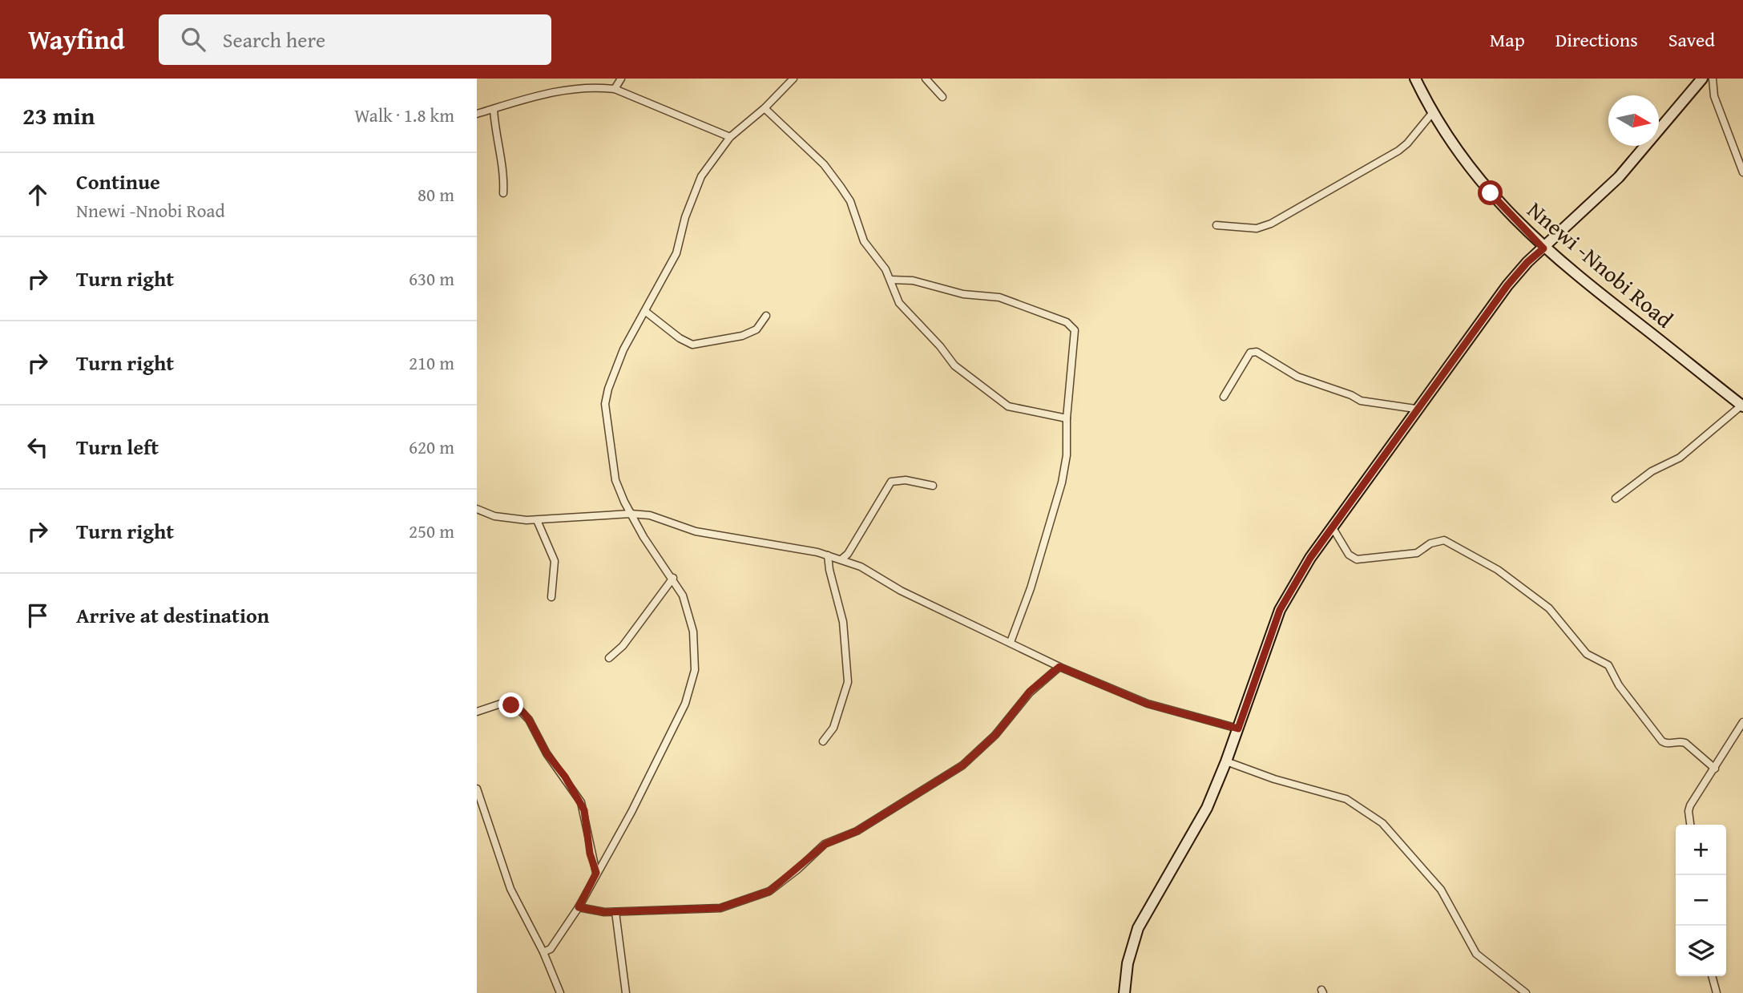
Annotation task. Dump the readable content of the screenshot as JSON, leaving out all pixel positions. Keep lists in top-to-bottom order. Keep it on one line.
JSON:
{"streets":{"street":["Nnewi -Nnobi Road"]},"north":"right","page":{"header":"Wayfind","search":"Search here","nav":["Map","Directions","Saved"],"heading":["23 min","Walk · 1.8 km"],"list":[["Continue","Nnewi -Nnobi Road","80 m"],["Turn right","630 m"],["Turn right","210 m"],["Turn left","620 m"],["Turn right","250 m"],"Arrive at destination"],"map_buttons":["+","−"]}}
